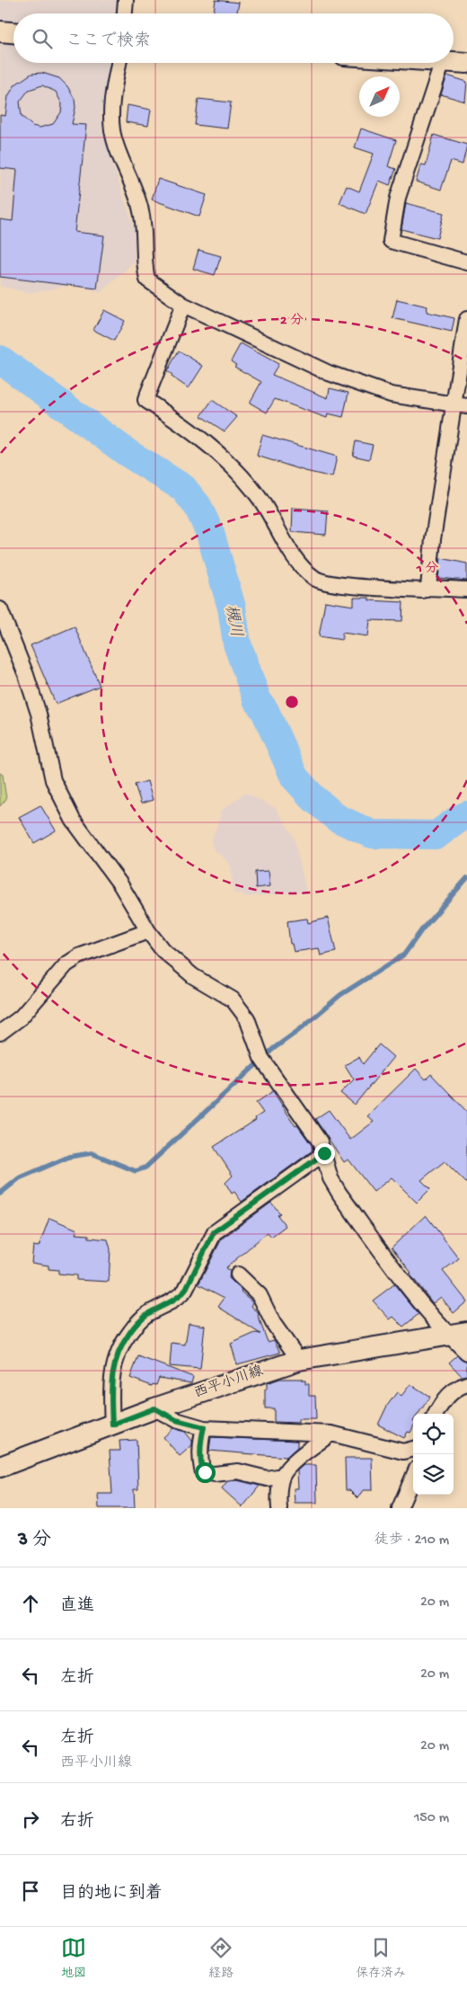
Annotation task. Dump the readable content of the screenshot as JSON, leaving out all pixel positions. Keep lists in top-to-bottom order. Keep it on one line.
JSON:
{"streets":{"main road":["西平小川線"]},"water":["槻川"],"north":"top right","page":{"search":"ここで検索","heading":["3 分","徒歩 · 210 m"],"list":[["直進","20 m"],["左折","20 m"],["左折","西平小川線","20 m"],["右折","150 m"],"目的地に到着"],"nav":["地図","経路","保存済み"]},"rings":["2 分","1 分"]}
